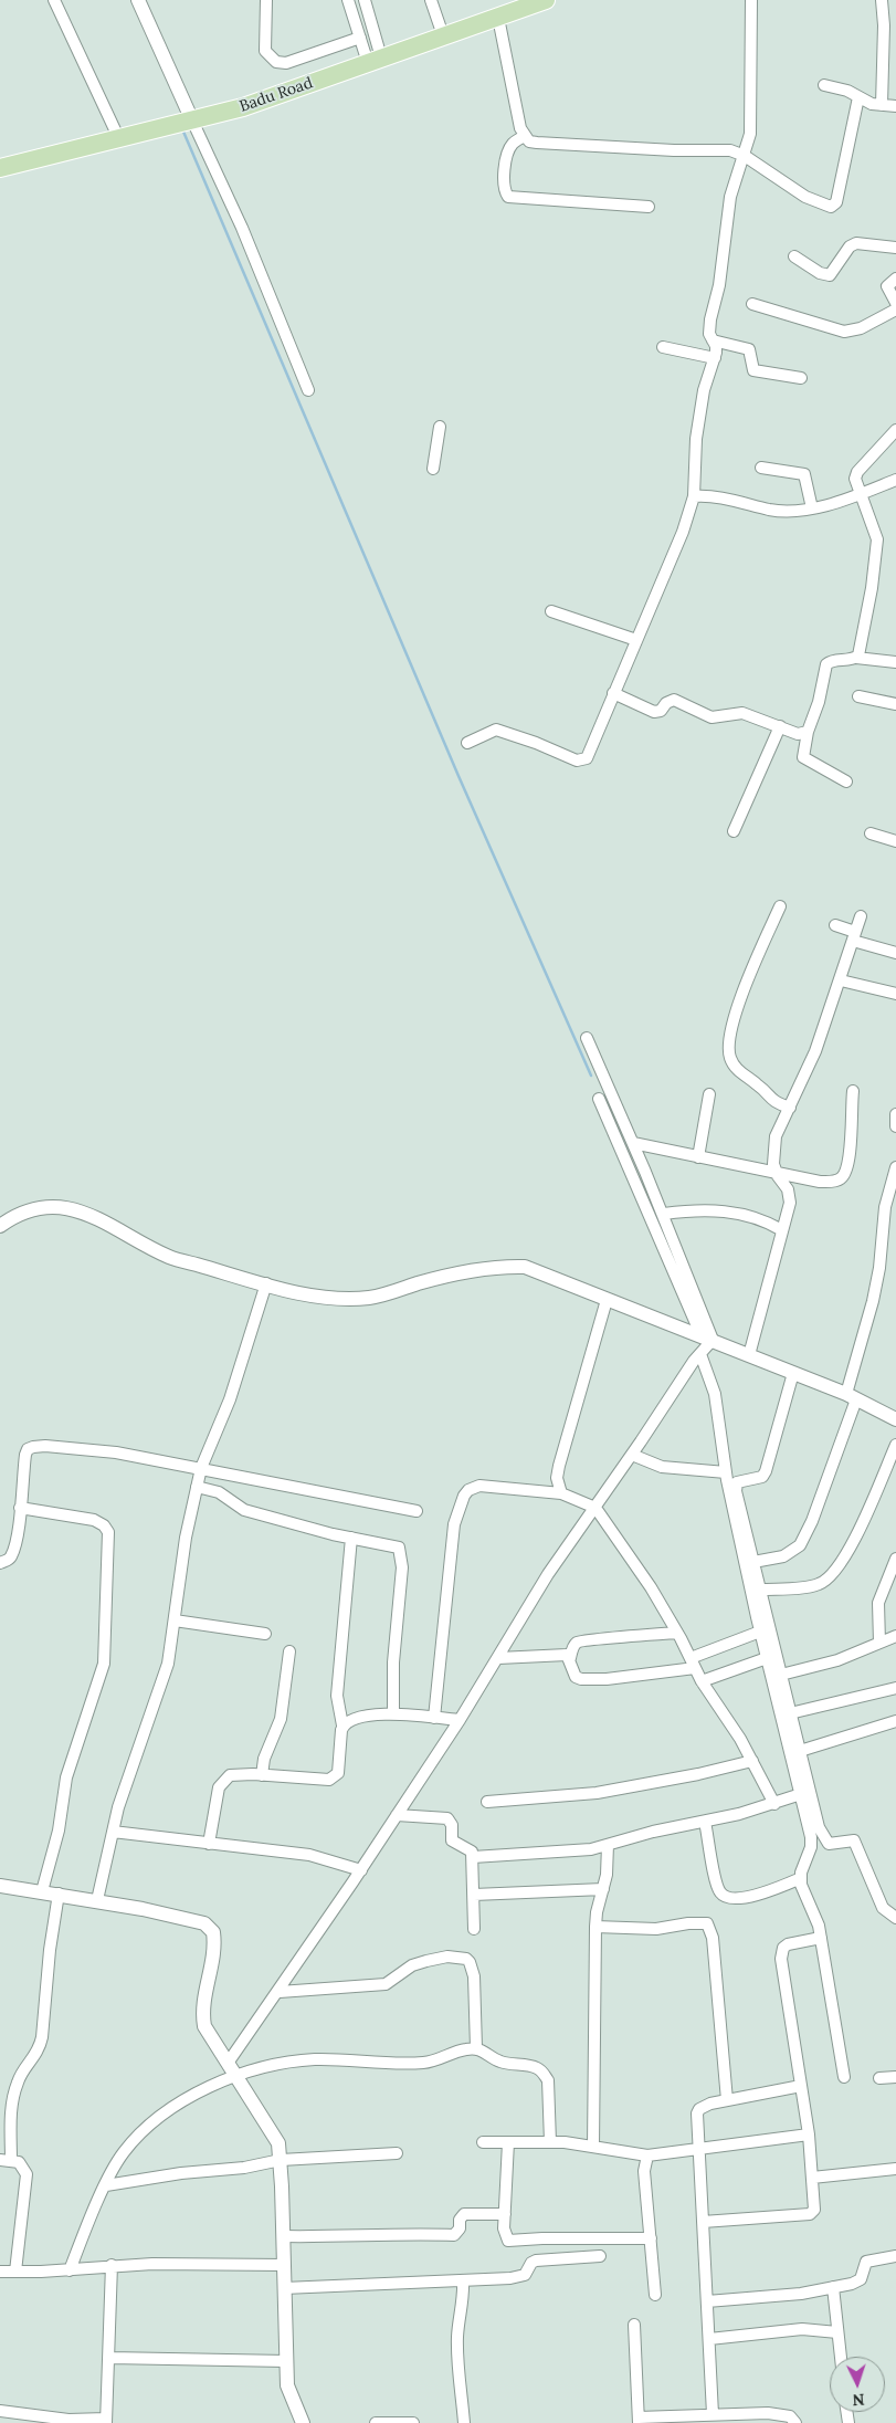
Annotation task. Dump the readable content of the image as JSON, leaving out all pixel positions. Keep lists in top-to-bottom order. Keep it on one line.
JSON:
{"streets":{"main road":["Badu Road"]},"north":"bottom"}
